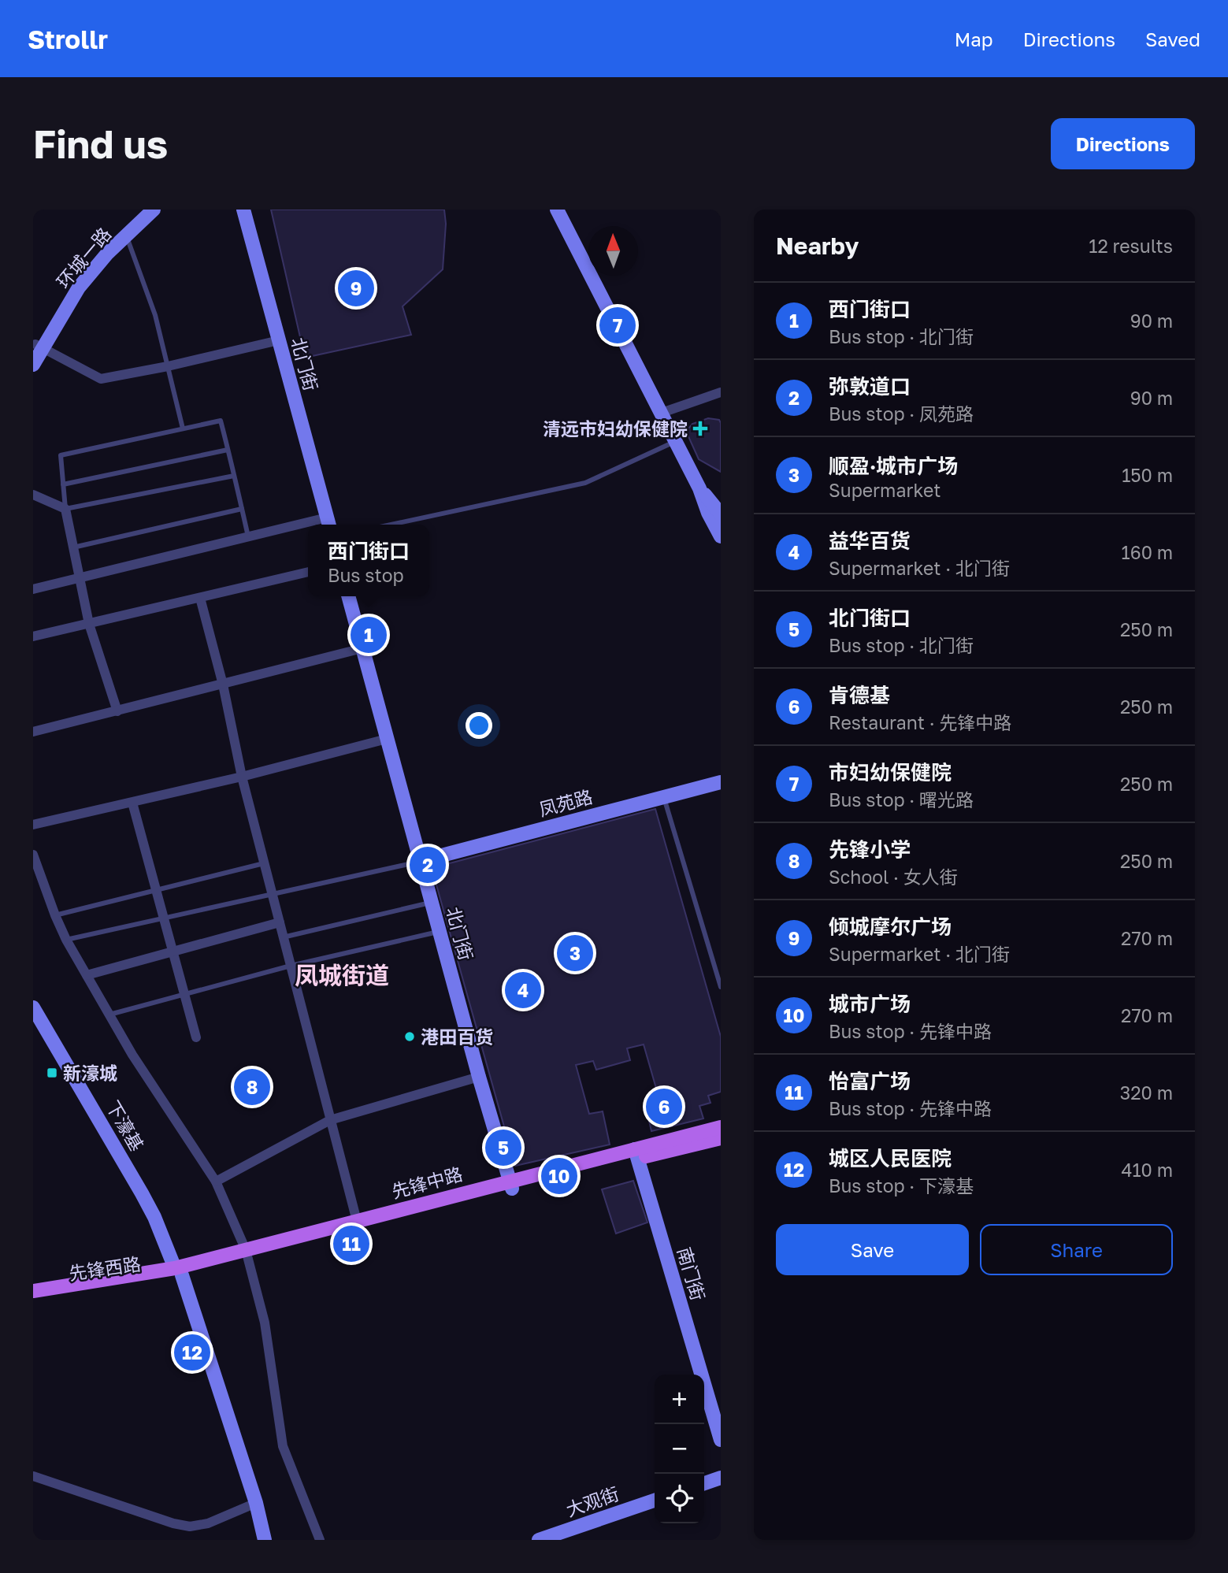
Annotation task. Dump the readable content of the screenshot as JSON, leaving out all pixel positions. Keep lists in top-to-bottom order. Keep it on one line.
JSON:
{"streets":{"main road":["先锋中路","先锋西路"],"street":["环城一路","北门街","凤苑路","下濠基","南门街","大观街"]},"crossings":[["北门街","凤苑路"],["北门街","先锋中路"],["下濠基","先锋中路"],["下濠基","先锋西路"],["先锋中路","先锋西路"],["先锋中路","南门街"]],"districts":["凤城街道"],"places":{"health":["清远市妇幼保健院"],"other":["港田百货"],"transit":["新濠城"]},"north":"top","page":{"header":"Strollr","nav":["Map","Directions","Saved"],"buttons":["Directions",["Save","Share"]],"title":"Find us","heading":["Nearby","12 results"],"pins":["9","7","1","2","3","4","8","6","5","10","11","12"],"list":[{"mark":"1","name":"西门街口","note":"Bus stop · 北门街","value":"90 m"},{"mark":"2","name":"弥敦道口","note":"Bus stop · 凤苑路","value":"90 m"},{"mark":"3","name":"顺盈·城市广场","note":"Supermarket","value":"150 m"},{"mark":"4","name":"益华百货","note":"Supermarket · 北门街","value":"160 m"},{"mark":"5","name":"北门街口","note":"Bus stop · 北门街","value":"250 m"},{"mark":"6","name":"肯德基","note":"Restaurant · 先锋中路","value":"250 m"},{"mark":"7","name":"市妇幼保健院","note":"Bus stop · 曙光路","value":"250 m"},{"mark":"8","name":"先锋小学","note":"School · 女人街","value":"250 m"},{"mark":"9","name":"倾城摩尔广场","note":"Supermarket · 北门街","value":"270 m"},{"mark":"10","name":"城市广场","note":"Bus stop · 先锋中路","value":"270 m"},{"mark":"11","name":"怡富广场","note":"Bus stop · 先锋中路","value":"320 m"},{"mark":"12","name":"城区人民医院","note":"Bus stop · 下濠基","value":"410 m"}],"popup":["西门街口","Bus stop"],"map_buttons":["+","−"]}}
